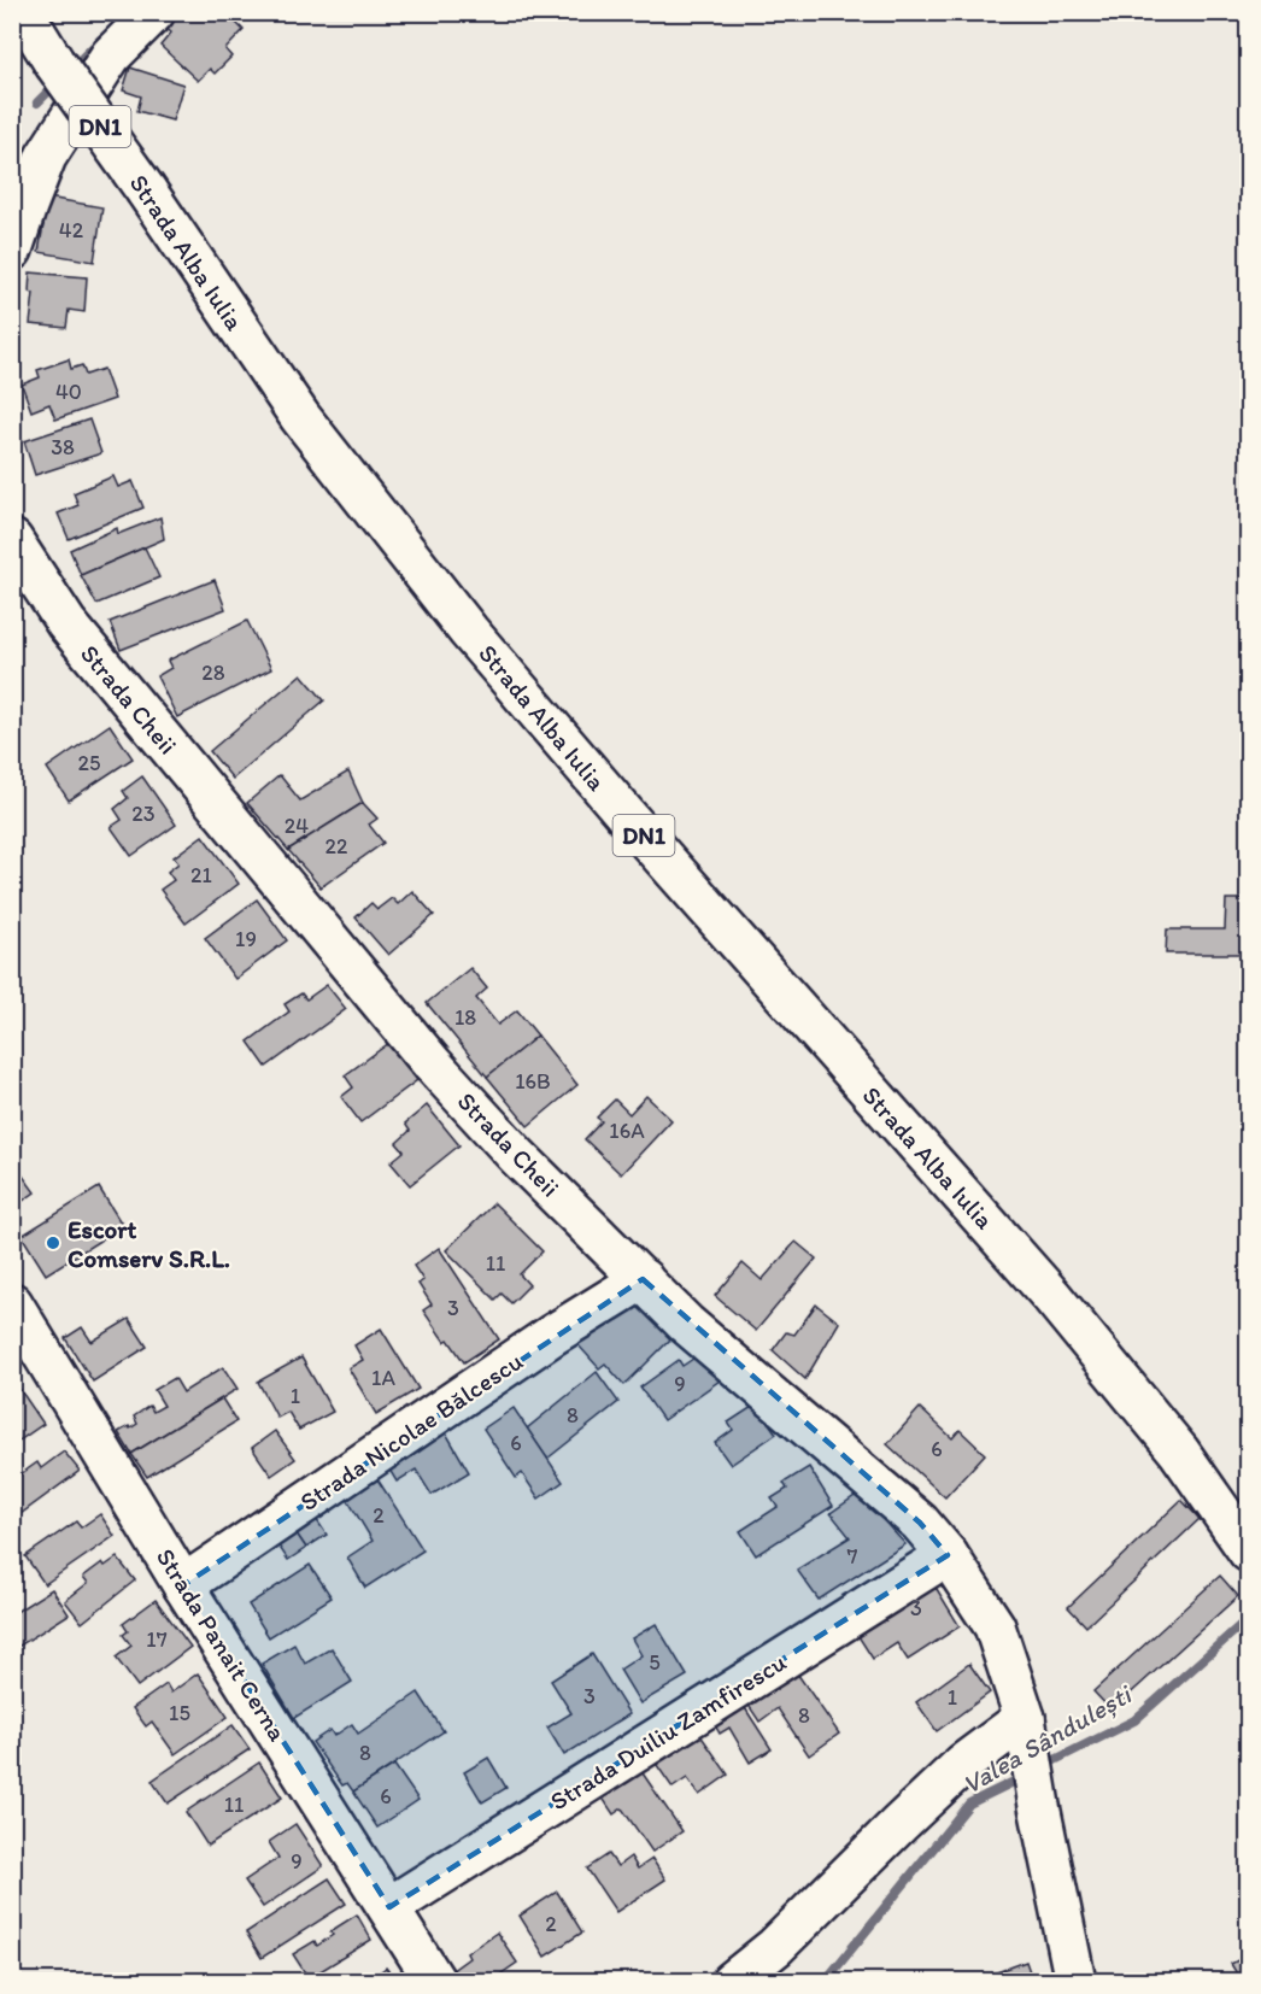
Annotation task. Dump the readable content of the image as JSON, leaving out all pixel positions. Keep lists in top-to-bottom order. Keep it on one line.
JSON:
{"streets":{"street":["DN1","Strada Alba Iulia","Strada Cheii","Strada Nicolae Bălcescu","Strada Panait Cerna","Strada Duiliu Zamfirescu"]},"crossings":[["Strada Cheii","Strada Nicolae Bălcescu"],["Strada Cheii","Strada Duiliu Zamfirescu"],["Strada Nicolae Bălcescu","Strada Panait Cerna"],["Strada Panait Cerna","Strada Duiliu Zamfirescu"]],"water":["Valea Sândulești"],"places":["Escort Comserv S.R.L."],"house_numbers":["42","40","38","28","25","23","24","22","21","19","18","16B","16A","11","3","1A","9","1","8","6","6","2","7","3","17","5","3","1","15","8","8","6","11","9","2"]}
